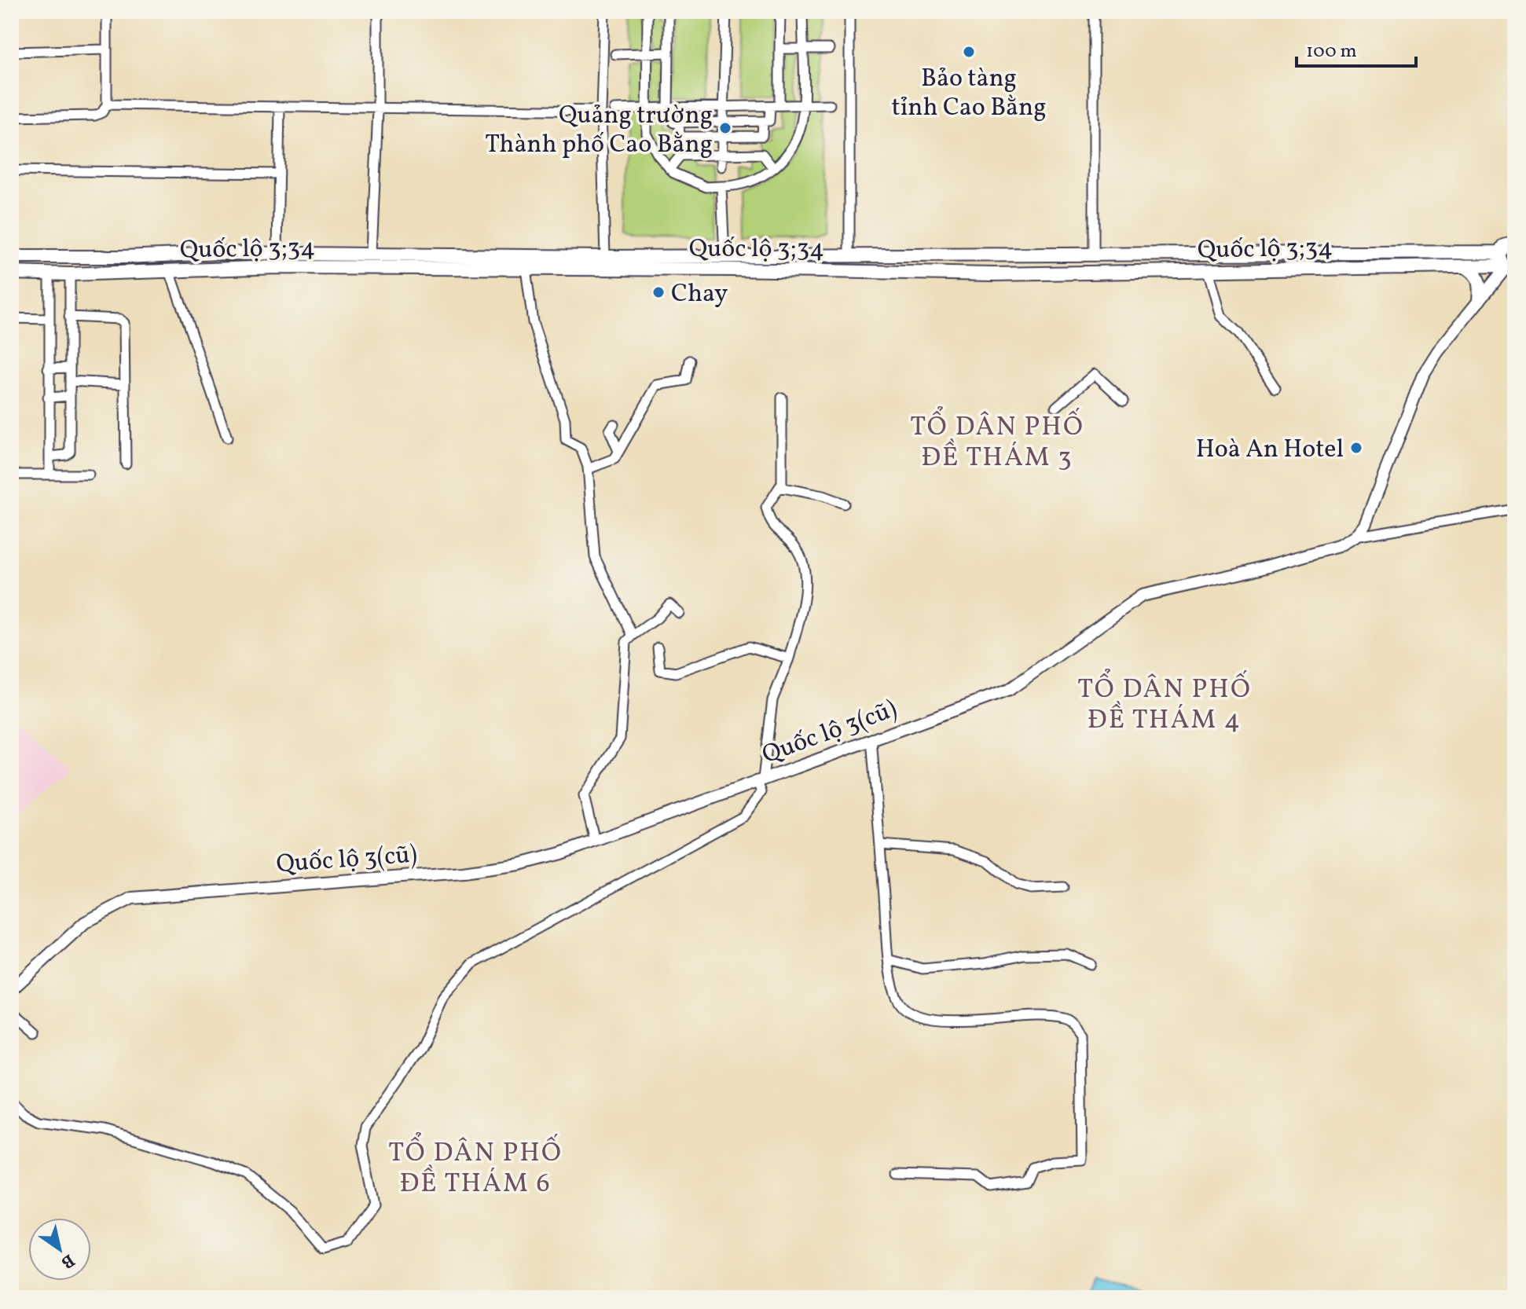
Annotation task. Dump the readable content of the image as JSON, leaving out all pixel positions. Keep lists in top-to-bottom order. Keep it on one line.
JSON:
{"streets":{"highway":["Quốc lộ 3;34"],"main road":["Quốc lộ 3(cũ)"]},"districts":["TỔ DÂN PHỐ ĐỀ THÁM 3","TỔ DÂN PHỐ ĐỀ THÁM 4","TỔ DÂN PHỐ ĐỀ THÁM 6"],"places":["Bảo tàng tỉnh Cao Bằng","Quảng trường Thành phố Cao Bằng","Chay","Hoà An Hotel"],"scale_bar":"100 m","north":"bottom right"}
